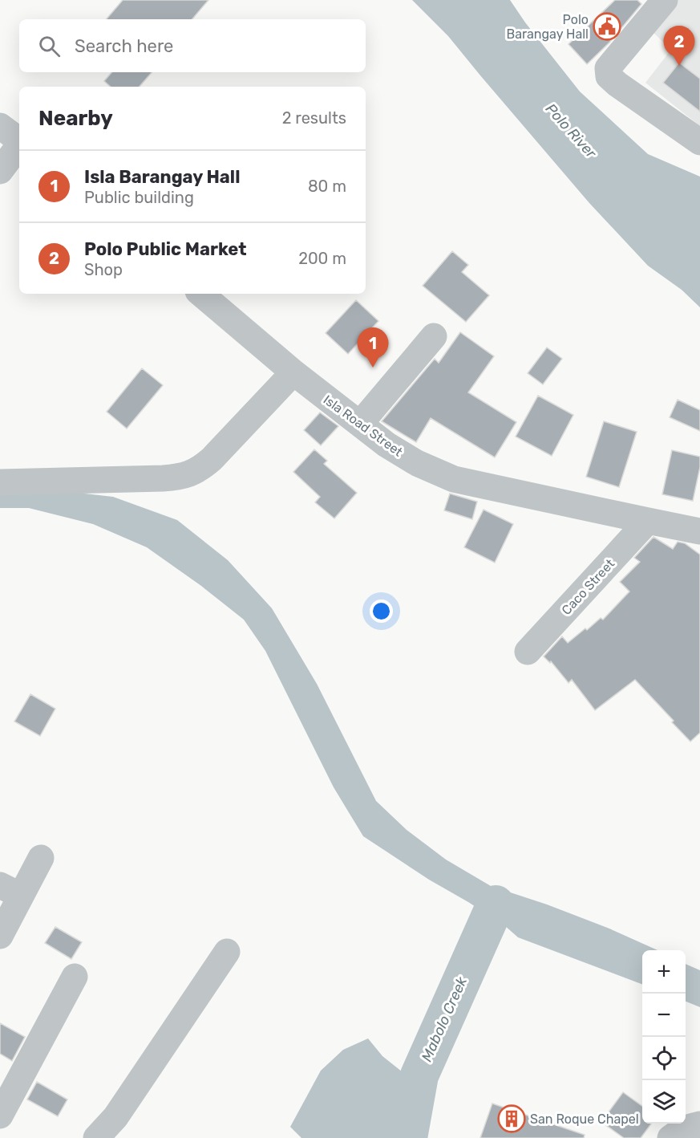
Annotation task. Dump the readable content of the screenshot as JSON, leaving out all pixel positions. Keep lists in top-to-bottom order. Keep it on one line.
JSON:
{"streets":{"street":["Isla Road Street","Caco Street"]},"crossings":[["Isla Road Street","Caco Street"]],"water":["Polo River","Mabolo Creek"],"places":{"public building":["Polo Barangay Hall"],"building":["San Roque Chapel"]},"page":{"search":"Search here","pins":["2","1"],"heading":["Nearby","2 results"],"list":[{"mark":"1","name":"Isla Barangay Hall","note":"Public building","value":"80 m"},{"mark":"2","name":"Polo Public Market","note":"Shop","value":"200 m"}],"map_buttons":["+","−"]}}
